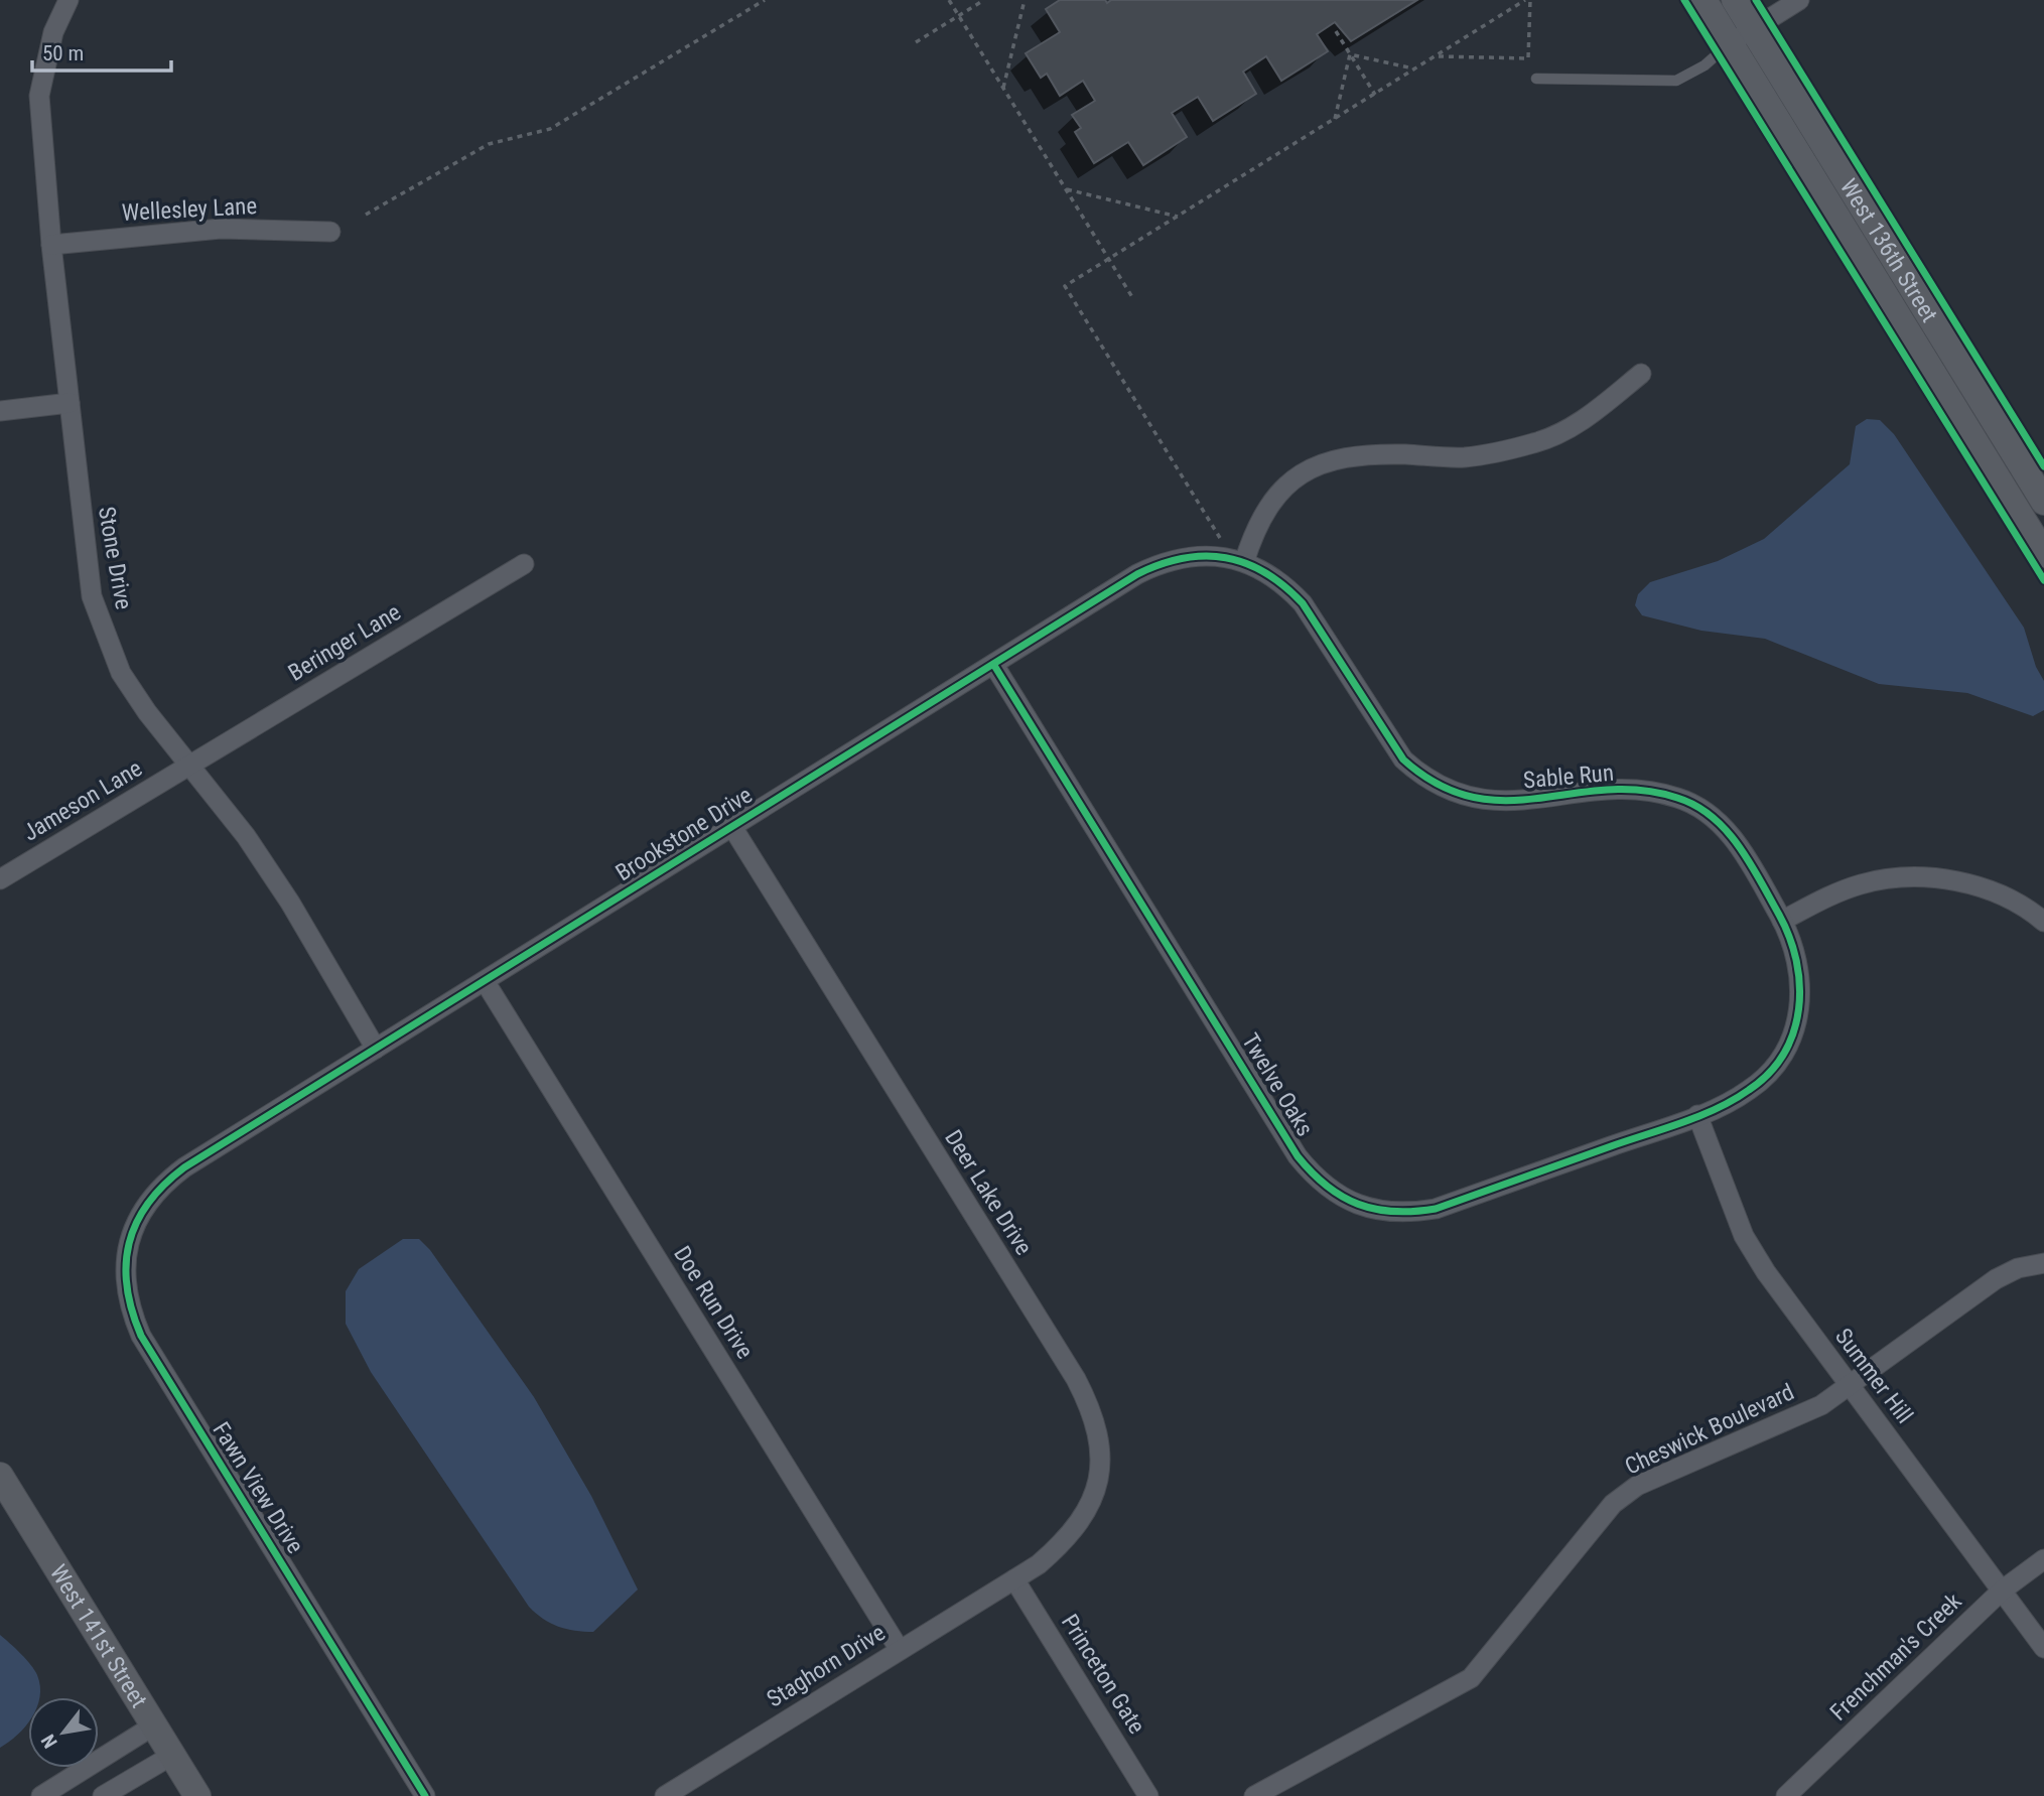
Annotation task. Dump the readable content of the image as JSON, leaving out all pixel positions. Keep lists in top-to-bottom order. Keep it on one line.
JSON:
{"streets":{"street":["Wellesley Lane","West 136th Street","Stone Drive","Beringer Lane","Sable Run","Jameson Lane","Brookstone Drive","Twelve Oaks","Deer Lake Drive","Doe Run Drive","Summer Hill","Cheswick Boulevard","Fawn View Drive","West 141st Street","Frenchman's Creek","Staghorn Drive","Princeton Gate"]},"crossings":[["Wellesley Lane","Stone Drive"],["Stone Drive","Beringer Lane"],["Stone Drive","Jameson Lane"],["Stone Drive","Brookstone Drive"],["Beringer Lane","Jameson Lane"],["Sable Run","Brookstone Drive"],["Sable Run","Twelve Oaks"],["Sable Run","Summer Hill"],["Brookstone Drive","Twelve Oaks"],["Brookstone Drive","Deer Lake Drive"],["Brookstone Drive","Doe Run Drive"],["Brookstone Drive","Fawn View Drive"],["Twelve Oaks","Summer Hill"],["Deer Lake Drive","Staghorn Drive"],["Deer Lake Drive","Princeton Gate"],["Doe Run Drive","Staghorn Drive"],["Summer Hill","Cheswick Boulevard"],["Summer Hill","Frenchman's Creek"],["Staghorn Drive","Princeton Gate"]],"scale_bar":"50 m","north":"bottom left"}
